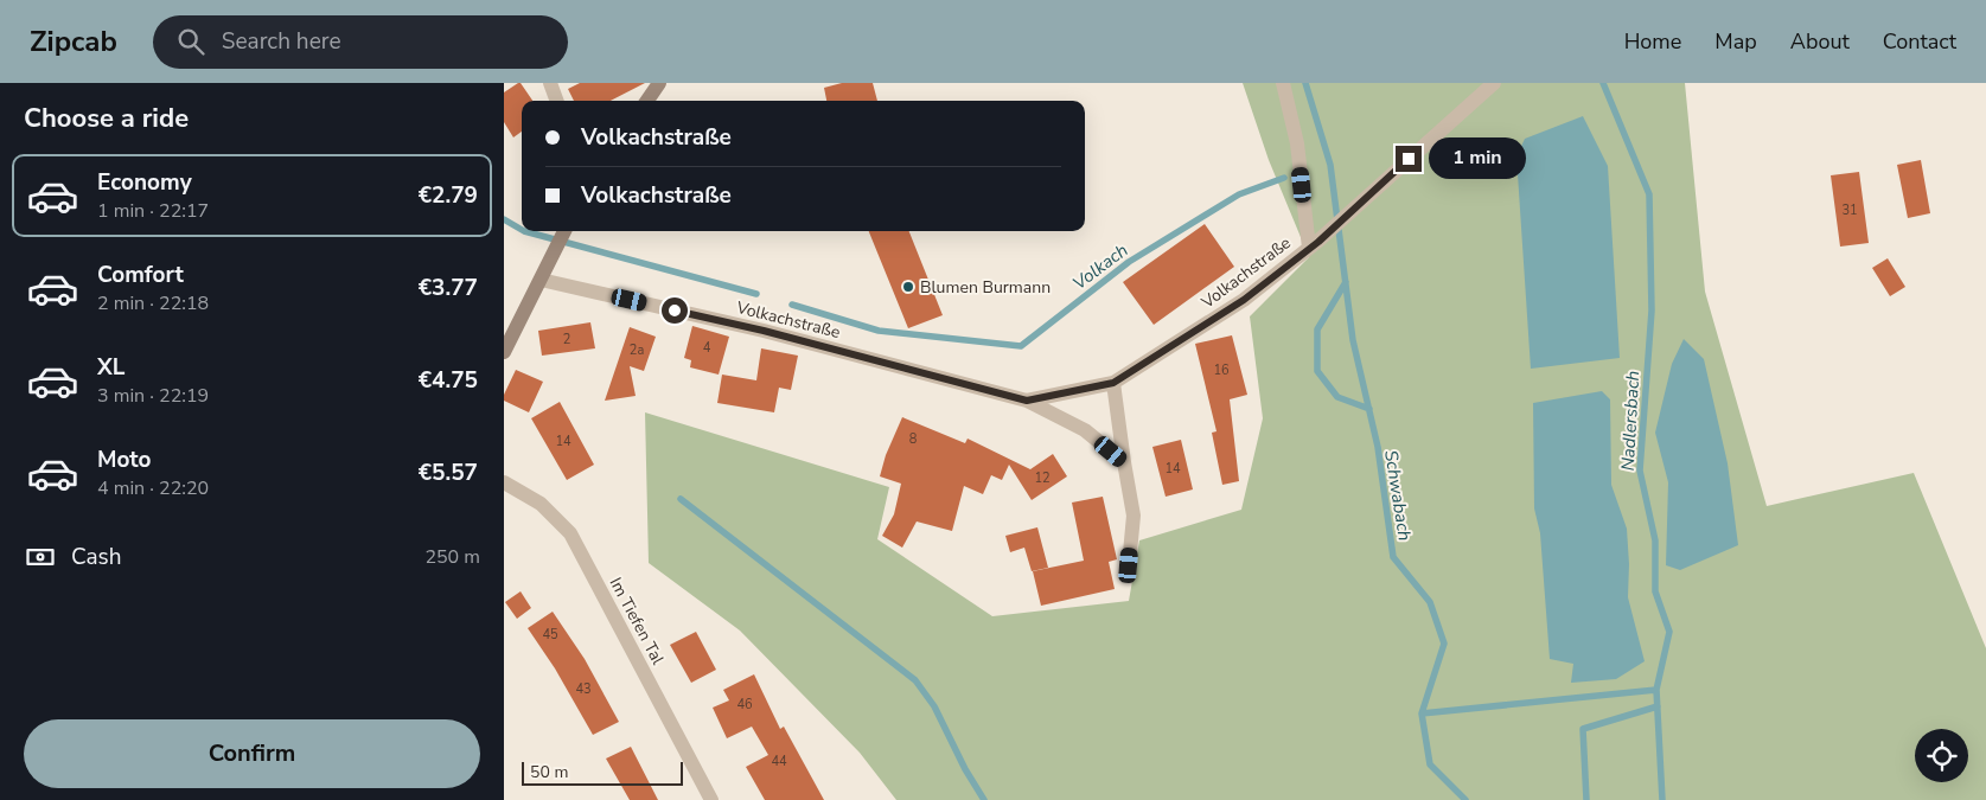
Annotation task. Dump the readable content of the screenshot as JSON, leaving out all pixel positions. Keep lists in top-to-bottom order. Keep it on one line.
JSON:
{"streets":{"street":["Volkachstraße","Im Tiefen Tal"]},"water":["Volkach","Nadlersbach","Schwabach"],"places":["Blumen Burmann"],"house_numbers":["31","2","4","2a","16","8","14","14","12","45","43","46","44"],"scale_bar":"50 m","page":{"header":"Zipcab","search":"Search here","nav":["Home","Map","About","Contact"],"heading":"Choose a ride","banner":["Volkachstraße","Volkachstraße"],"bubble":"1 min","list":[{"name":"Economy","note":"1 min · 22:17","value":"€2.79"},{"name":"Comfort","note":"2 min · 22:18","value":"€3.77"},{"name":"XL","note":"3 min · 22:19","value":"€4.75"},{"name":"Moto","note":"4 min · 22:20","value":"€5.57"}],"pay":["Cash","250 m"],"buttons":"Confirm","scale":"50 m"}}
